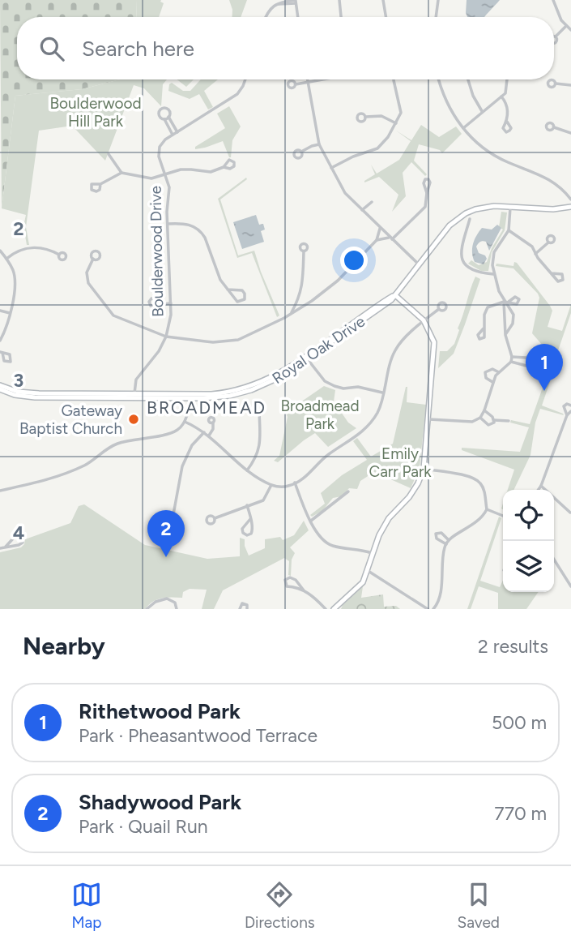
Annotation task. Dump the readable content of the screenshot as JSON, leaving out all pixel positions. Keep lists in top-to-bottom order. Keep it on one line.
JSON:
{"streets":{"main road":["Royal Oak Drive"],"street":["Boulderwood Drive"]},"crossings":[["Boulderwood Drive","Royal Oak Drive"]],"districts":["BROADMEAD"],"parks":["Boulderwood Hill Park","Broadmead Park","Emily Carr Park"],"places":["Gateway Baptist Church"],"page":{"search":"Search here","pins":["1","2"],"heading":["Nearby","2 results"],"list":[{"mark":"1","name":"Rithetwood Park","note":"Park · Pheasantwood Terrace","value":"500 m"},{"mark":"2","name":"Shadywood Park","note":"Park · Quail Run","value":"770 m"}],"nav":["Map","Directions","Saved"]},"grid":{"rows":["2","3","4"]}}
